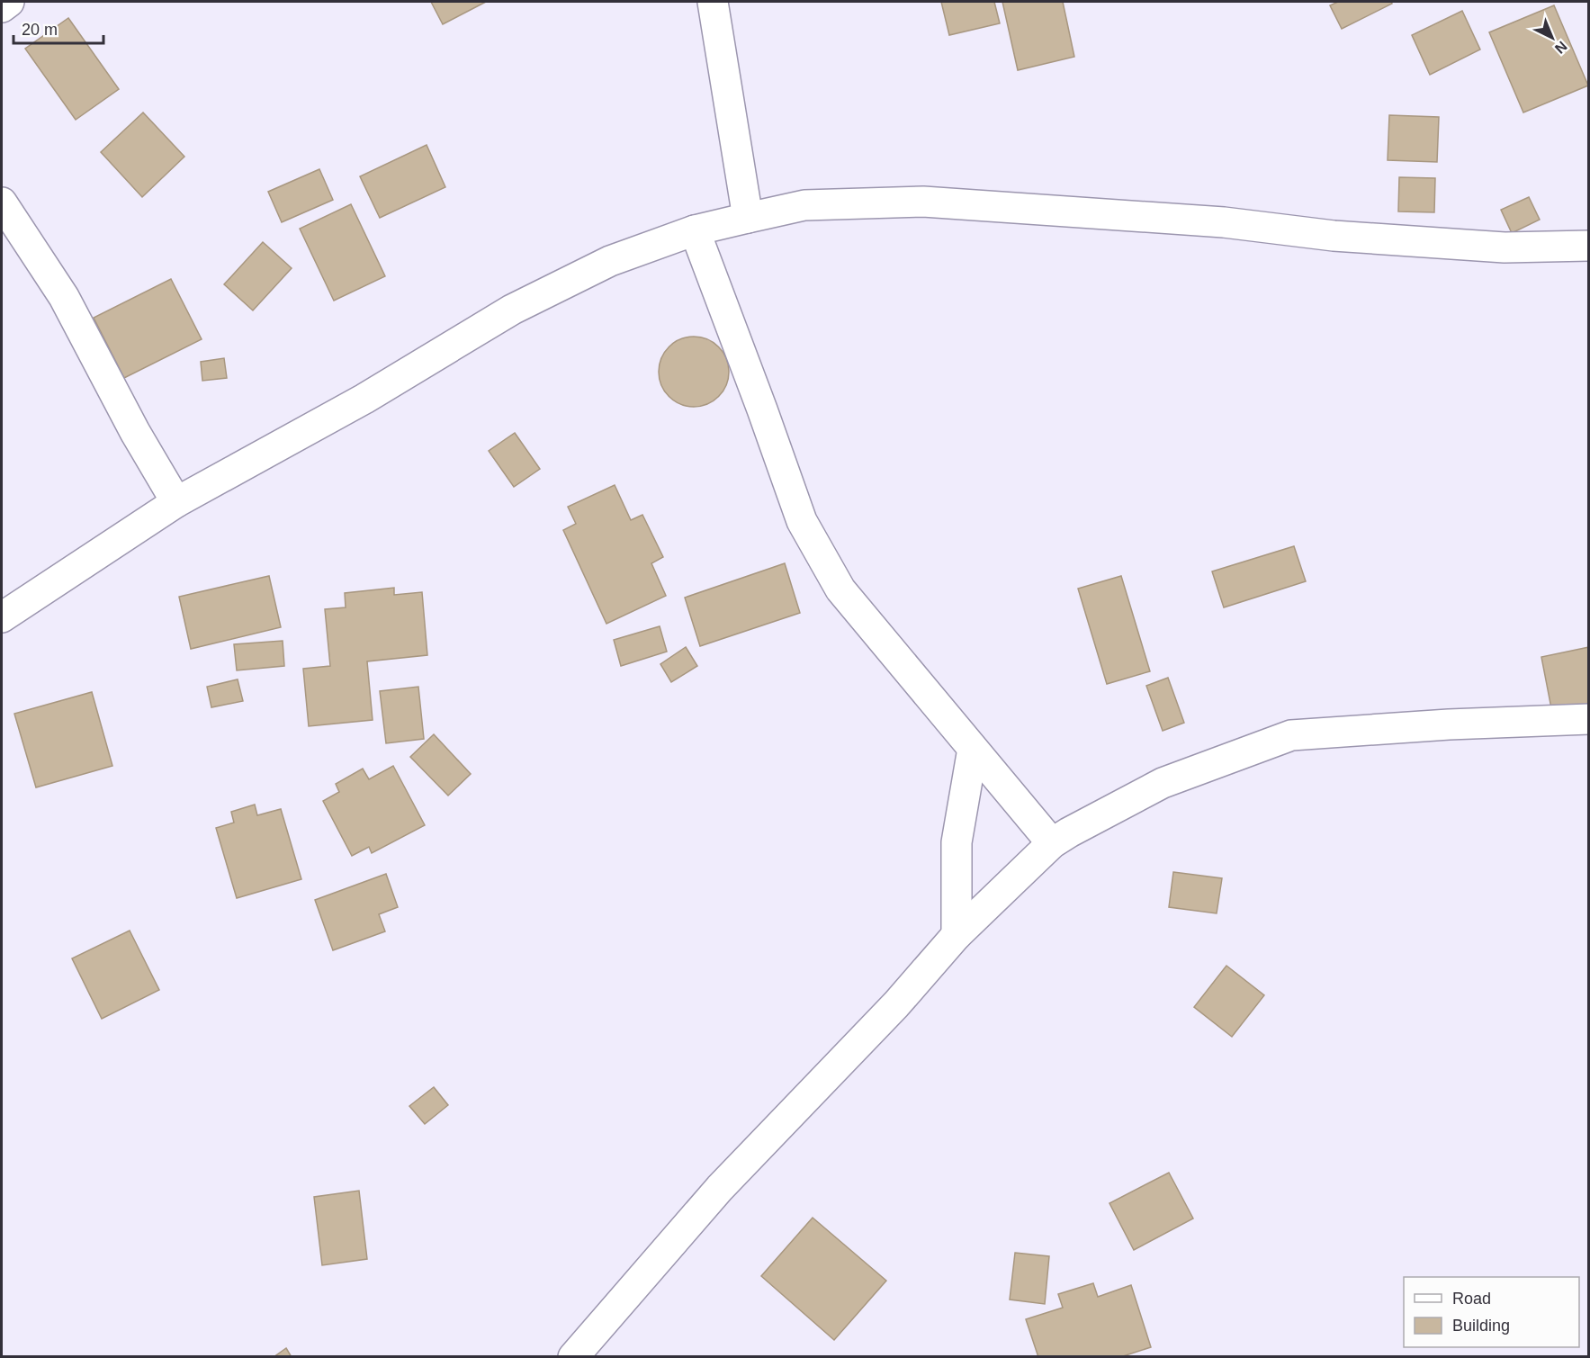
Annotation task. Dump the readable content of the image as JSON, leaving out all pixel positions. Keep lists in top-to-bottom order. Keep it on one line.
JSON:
{"legend":["Road","Building"],"scale_bar":"20 m","north":"bottom right"}
